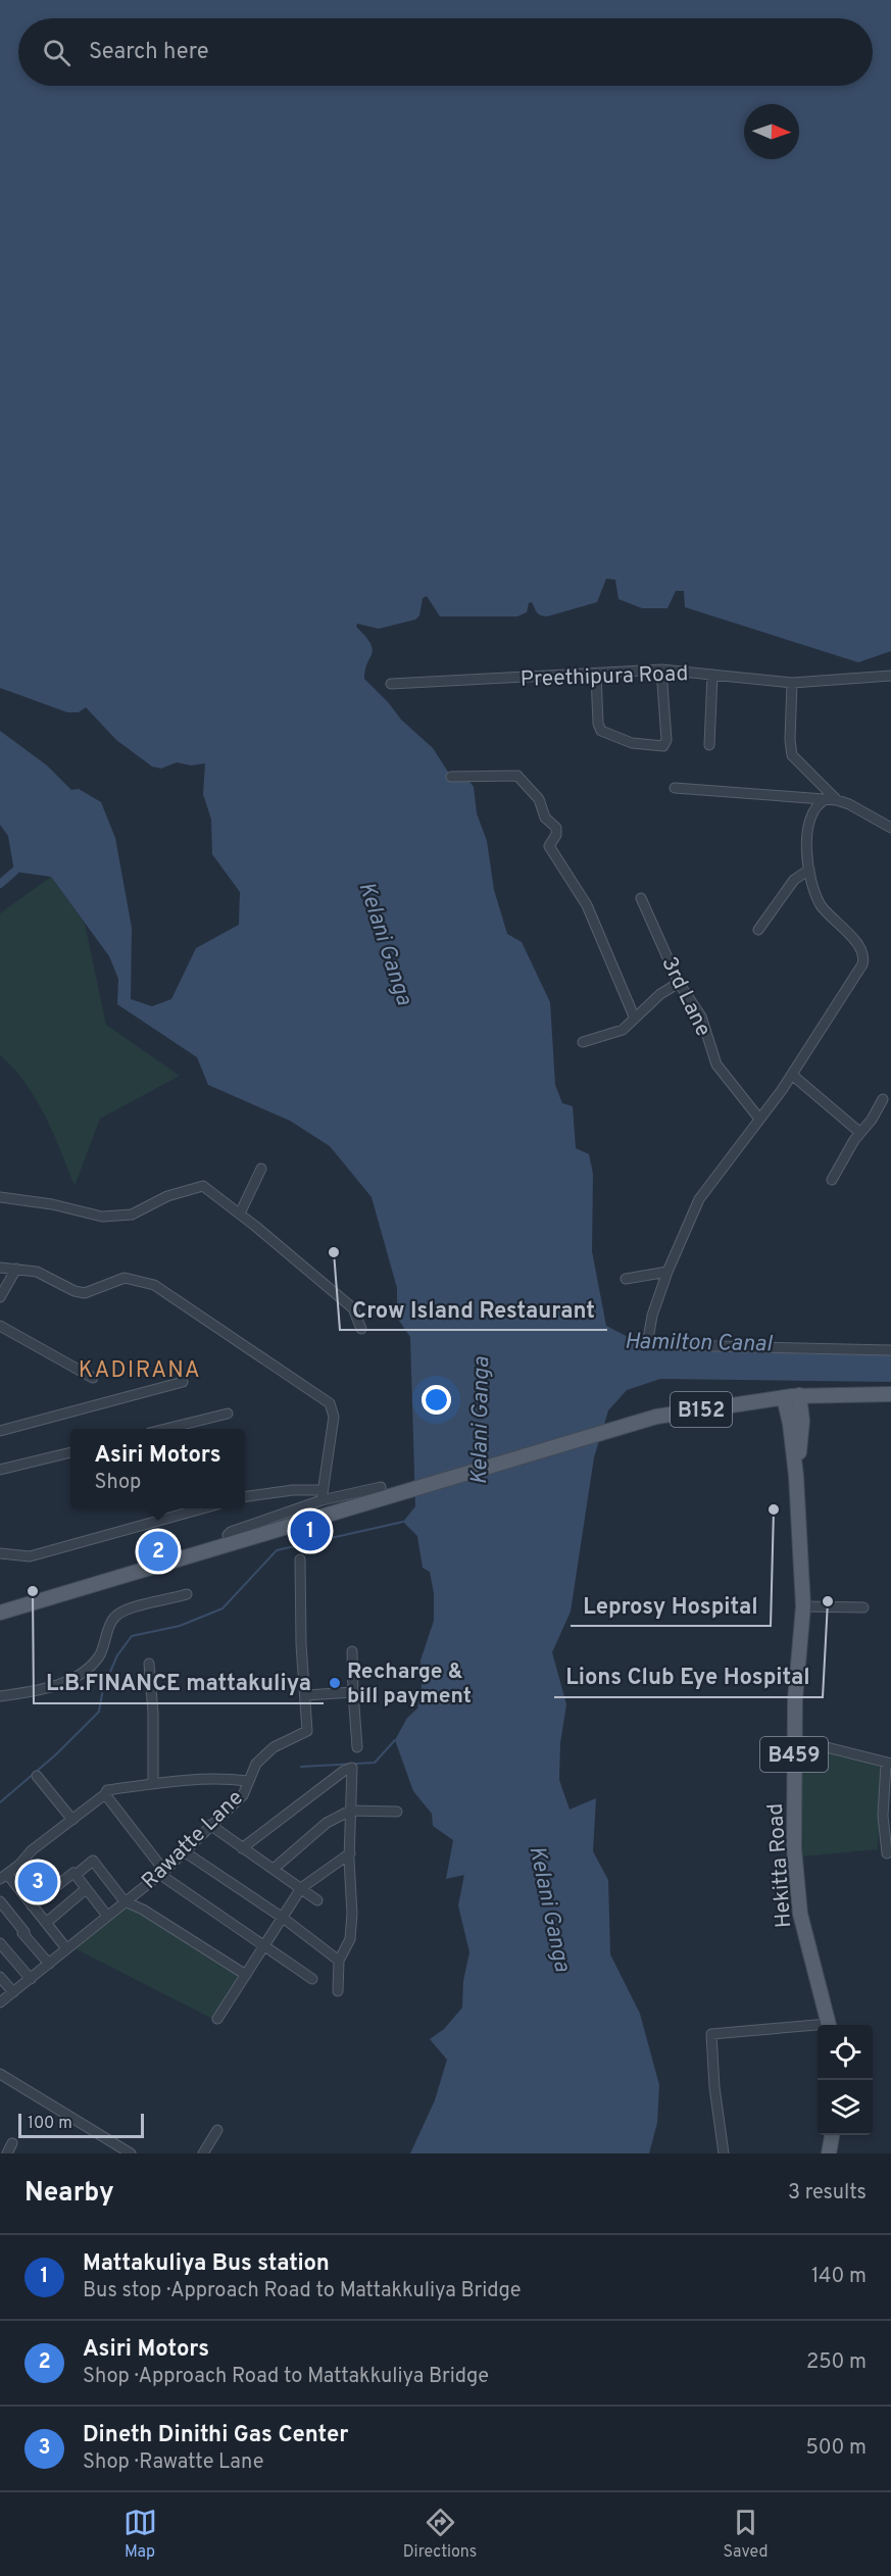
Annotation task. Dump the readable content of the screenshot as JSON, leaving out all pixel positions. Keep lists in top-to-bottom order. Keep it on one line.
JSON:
{"streets":{"main road":["B152","B459","Hekitta Road"],"street":["Preethipura Road","3rd Lane","Rawatte Lane"]},"crossings":[["B152","Hekitta Road"]],"districts":["KADIRANA"],"water":["Kelani Ganga","Hamilton Canal"],"places":["Crow Island Restaurant","Leprosy Hospital","L.B.FINANCE mattakuliya","Lions Club Eye Hospital","Recharge & bill payment"],"scale_bar":"100 m","north":"right","page":{"search":"Search here","popup":["Asiri Motors","Shop"],"pins":["1","2","3"],"scale":"100 m","heading":["Nearby","3 results"],"list":[{"mark":"1","name":"Mattakuliya Bus station","note":"Bus stop · Approach Road to Mattakkuliya Bridge","value":"140 m"},{"mark":"2","name":"Asiri Motors","note":"Shop · Approach Road to Mattakkuliya Bridge","value":"250 m"},{"mark":"3","name":"Dineth Dinithi Gas Center","note":"Shop · Rawatte Lane","value":"500 m"}],"nav":["Map","Directions","Saved"]}}
